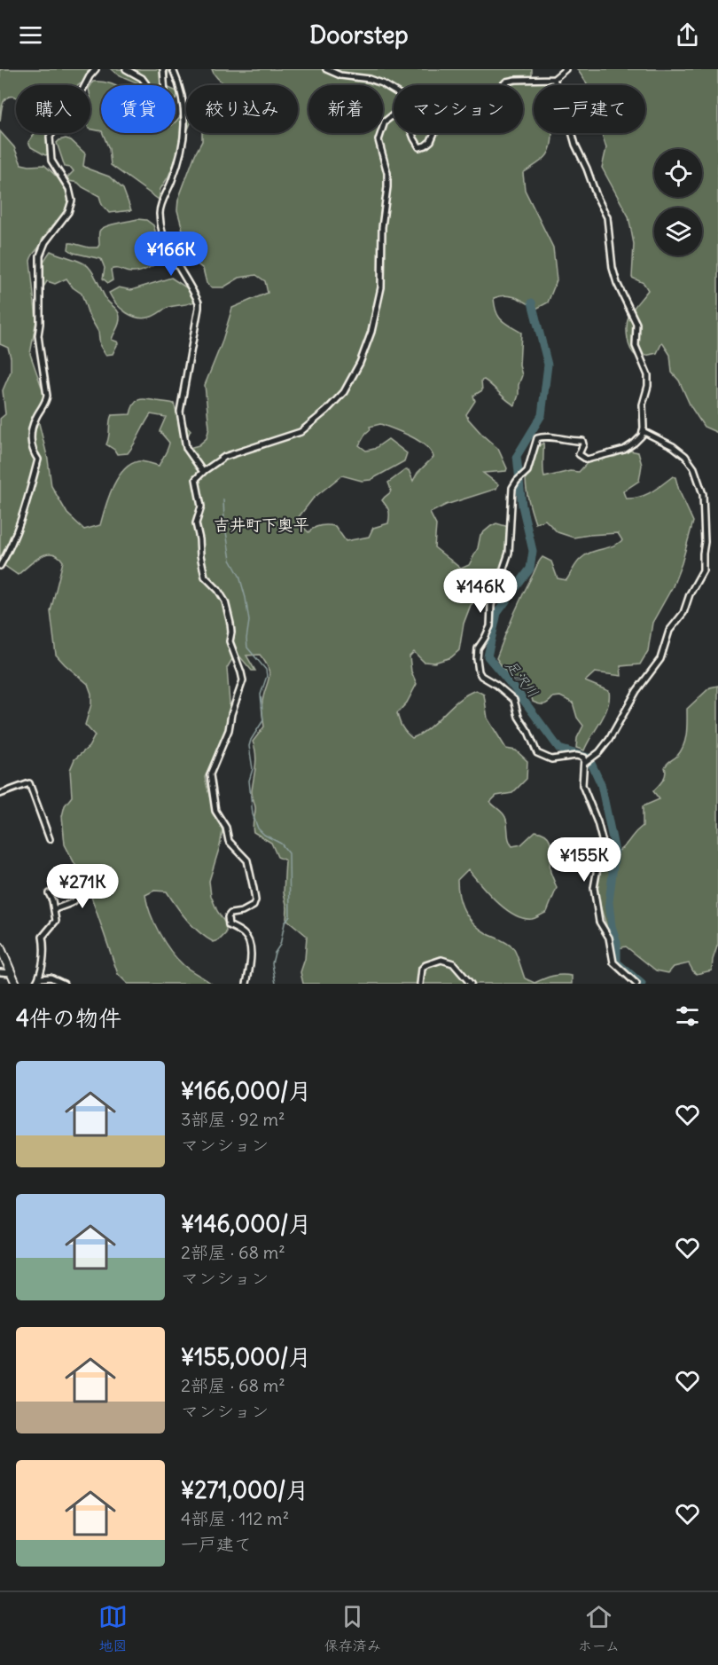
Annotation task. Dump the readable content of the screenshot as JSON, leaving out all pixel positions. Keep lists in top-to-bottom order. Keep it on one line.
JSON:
{"districts":["吉井町下奥平"],"water":["足沢川"],"page":{"header":"Doorstep","chip":["購入","賃貸","絞り込み","新着","マンション","一戸建て"],"price":["¥166K","¥146K","¥155K","¥271K"],"heading":"4件の物件","list":[{"name":"¥166,000/月","note":"3部屋 · 92 m² · マンション"},{"name":"¥146,000/月","note":"2部屋 · 68 m² · マンション"},{"name":"¥155,000/月","note":"2部屋 · 68 m² · マンション"},{"name":"¥271,000/月","note":"4部屋 · 112 m² · 一戸建て"}],"tabs":["地図","保存済み","ホーム"]}}
